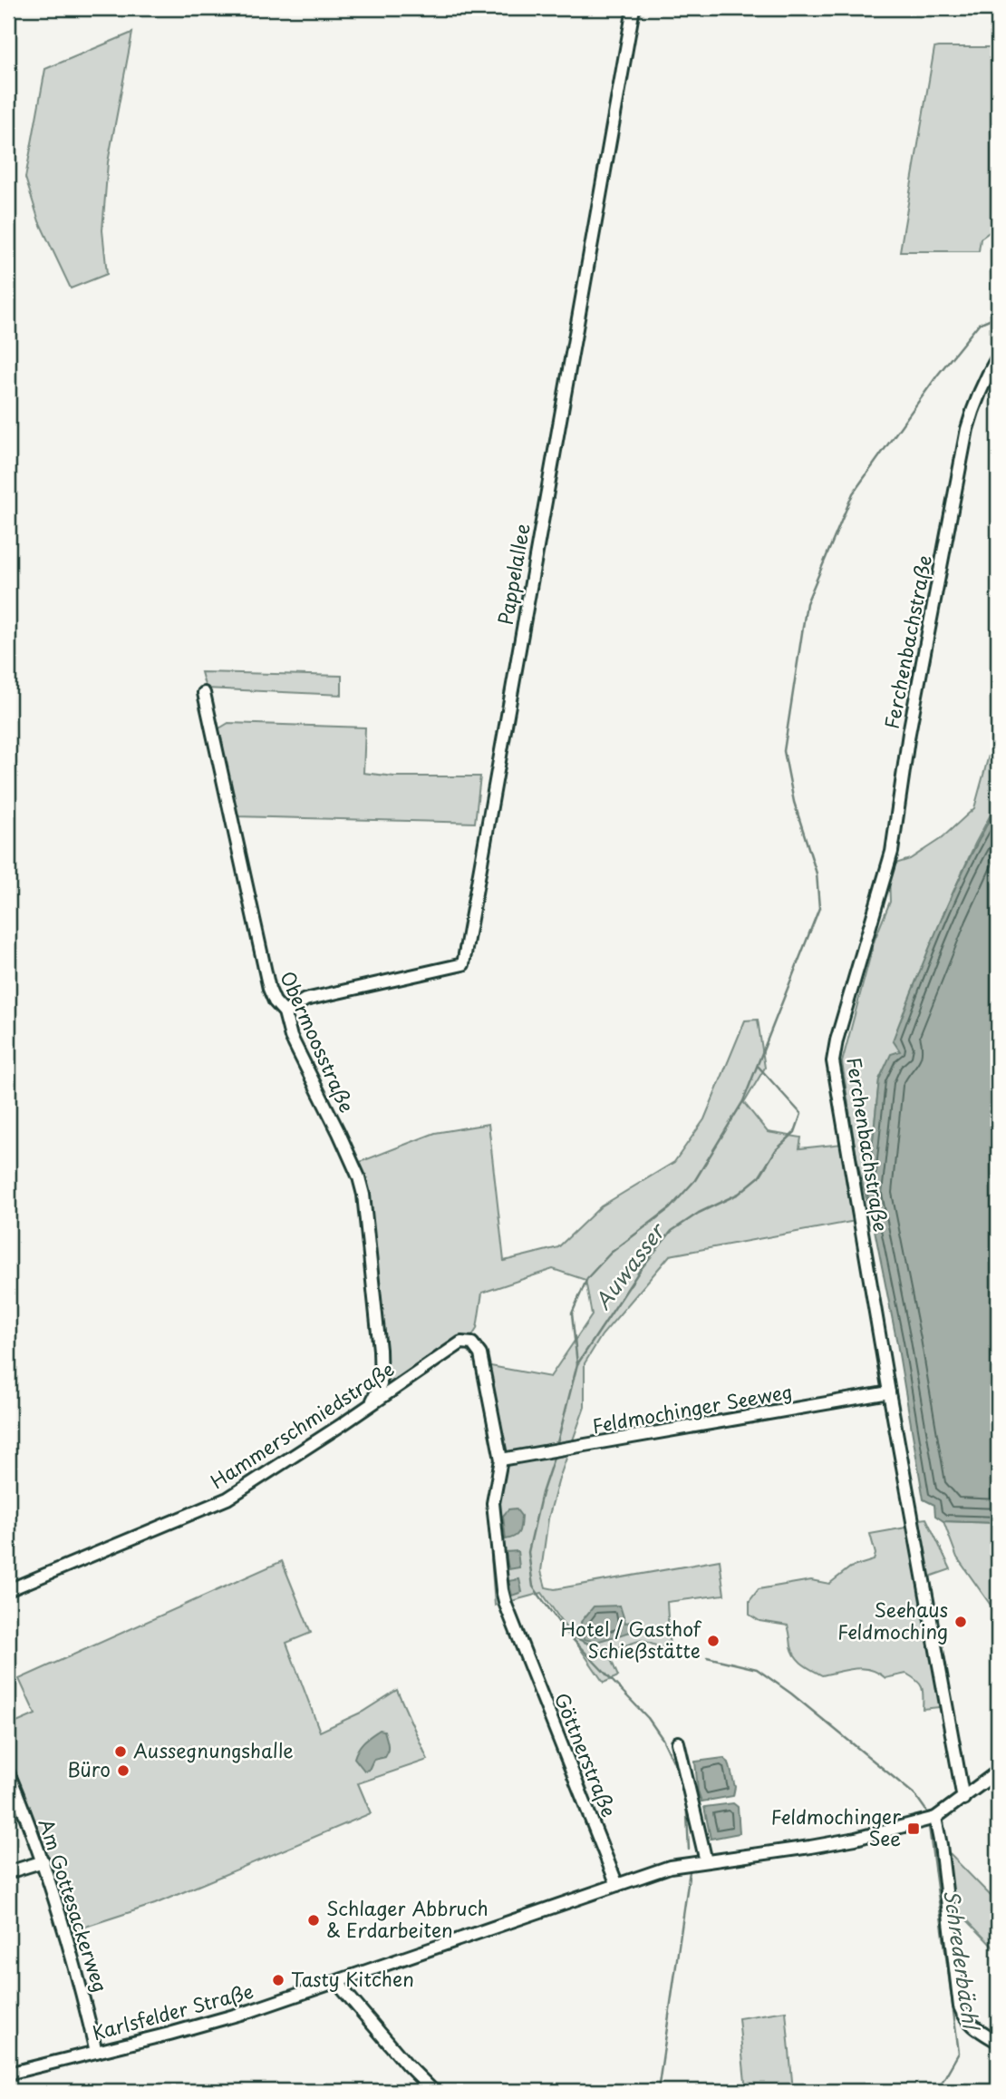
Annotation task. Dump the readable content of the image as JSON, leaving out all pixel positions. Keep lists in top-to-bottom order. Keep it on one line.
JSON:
{"streets":{"street":["Pappelallee","Ferchenbachstraße","Obermoosstraße","Feldmochinger Seeweg","Hammerschmiedstraße","Göttnerstraße","Am Gottesackerweg","Karlsfelder Straße"]},"crossings":[["Pappelallee","Obermoosstraße"],["Ferchenbachstraße","Feldmochinger Seeweg"],["Ferchenbachstraße","Karlsfelder Straße"],["Obermoosstraße","Hammerschmiedstraße"],["Feldmochinger Seeweg","Göttnerstraße"],["Hammerschmiedstraße","Göttnerstraße"],["Göttnerstraße","Karlsfelder Straße"],["Am Gottesackerweg","Karlsfelder Straße"]],"water":["Auwasser","Schrederbächl"],"places":{"other":["Seehaus Feldmoching","Hotel / Gasthof Schießstätte","Aussegnungshalle","Büro","Schlager Abbruch & Erdarbeiten","Tasty Kitchen"],"transit":["Feldmochinger See"]}}
